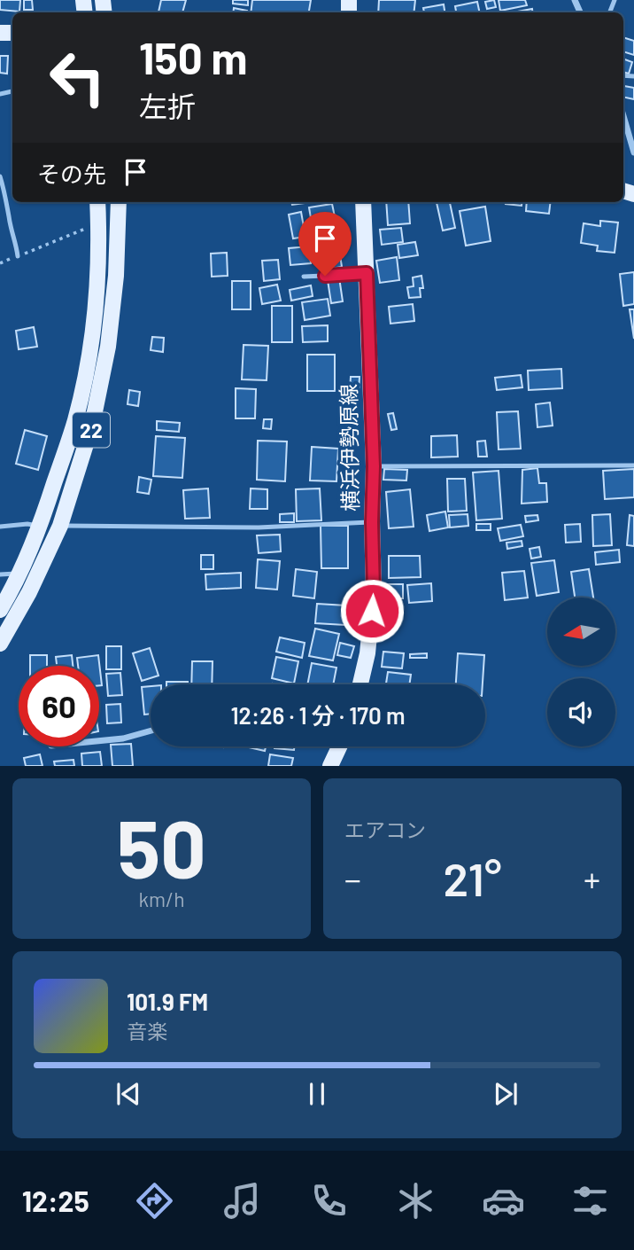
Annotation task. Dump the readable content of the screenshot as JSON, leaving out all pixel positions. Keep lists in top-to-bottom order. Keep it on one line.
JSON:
{"streets":{"main road":["22","横浜伊勢原線"]},"north":"left","page":{"turn":["150 m","左折"],"then":"その先","limit":"60","trip":"12:26 · 1 分 · 170 m","tile":[["50","km/h"],"エアコン"],"heat":["−","21°","+"],"song":["101.9 FM","音楽"],"tabs":"12:25"}}
